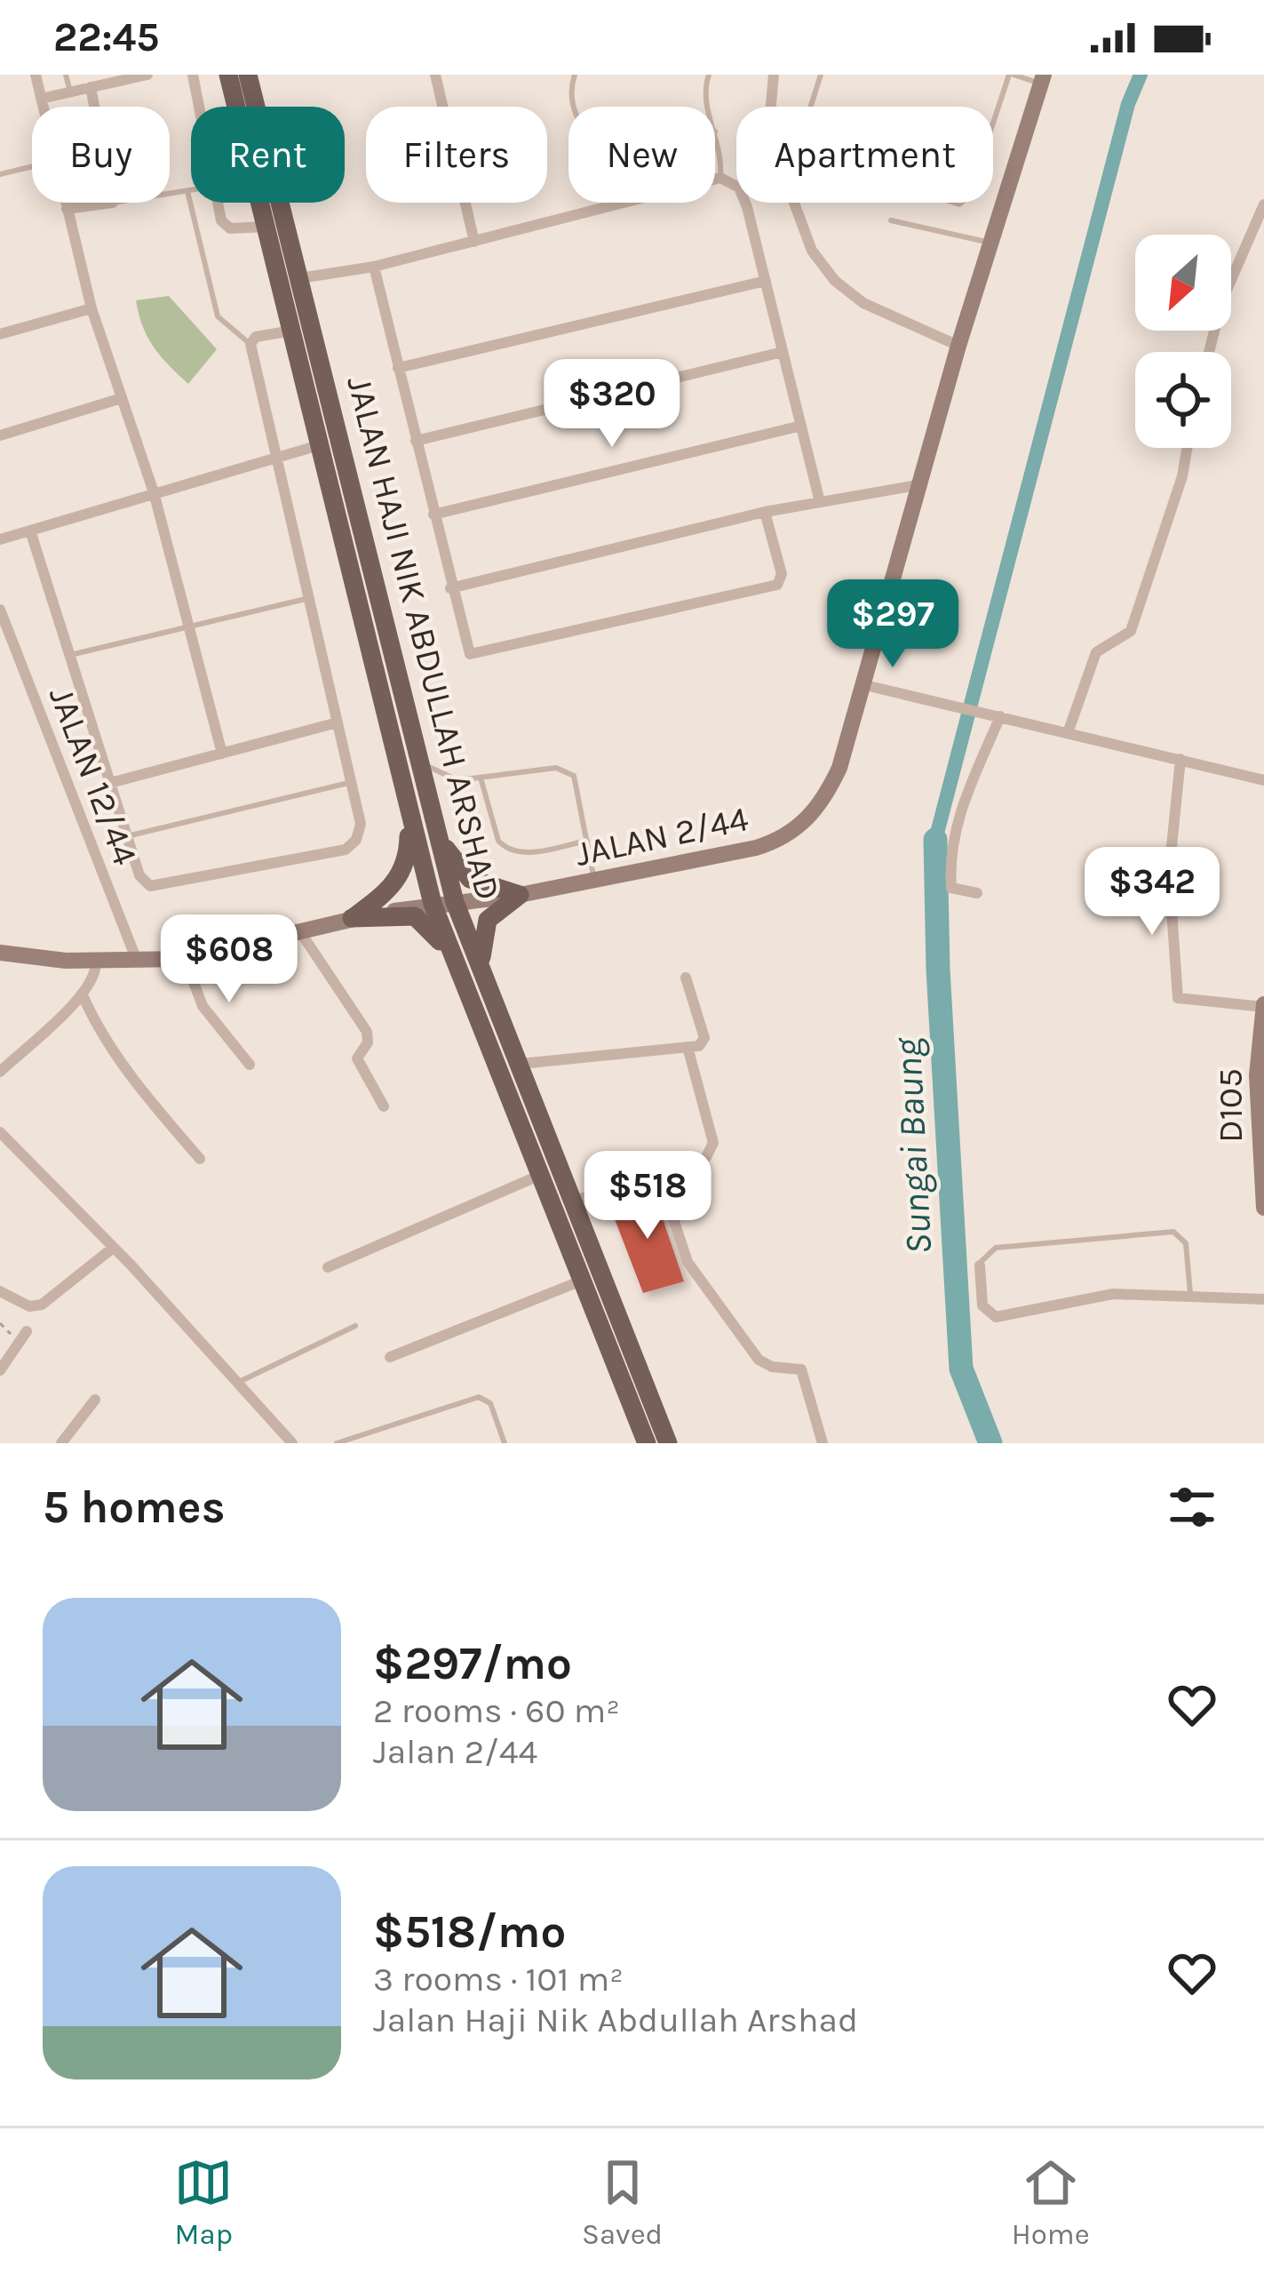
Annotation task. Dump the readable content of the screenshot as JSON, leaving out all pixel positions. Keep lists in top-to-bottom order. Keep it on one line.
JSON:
{"streets":{"main road":["JALAN HAJI NIK ABDULLAH ARSHAD"],"street":["JALAN 12/44","JALAN 2/44","D105"]},"crossings":[["JALAN HAJI NIK ABDULLAH ARSHAD","JALAN 2/44"],["JALAN 12/44","JALAN 2/44"]],"water":["Sungai Baung"],"north":"bottom left","page":{"status":"22:45","chip":["Buy","Rent","Filters","New","Apartment"],"price":["$320","$297","$342","$608","$518"],"heading":"5 homes","list":[{"name":"$297/mo","note":"2 rooms · 60 m² · Jalan 2/44"},{"name":"$518/mo","note":"3 rooms · 101 m² · Jalan Haji Nik Abdullah Arshad"}],"tabs":["Map","Saved","Home"]}}
